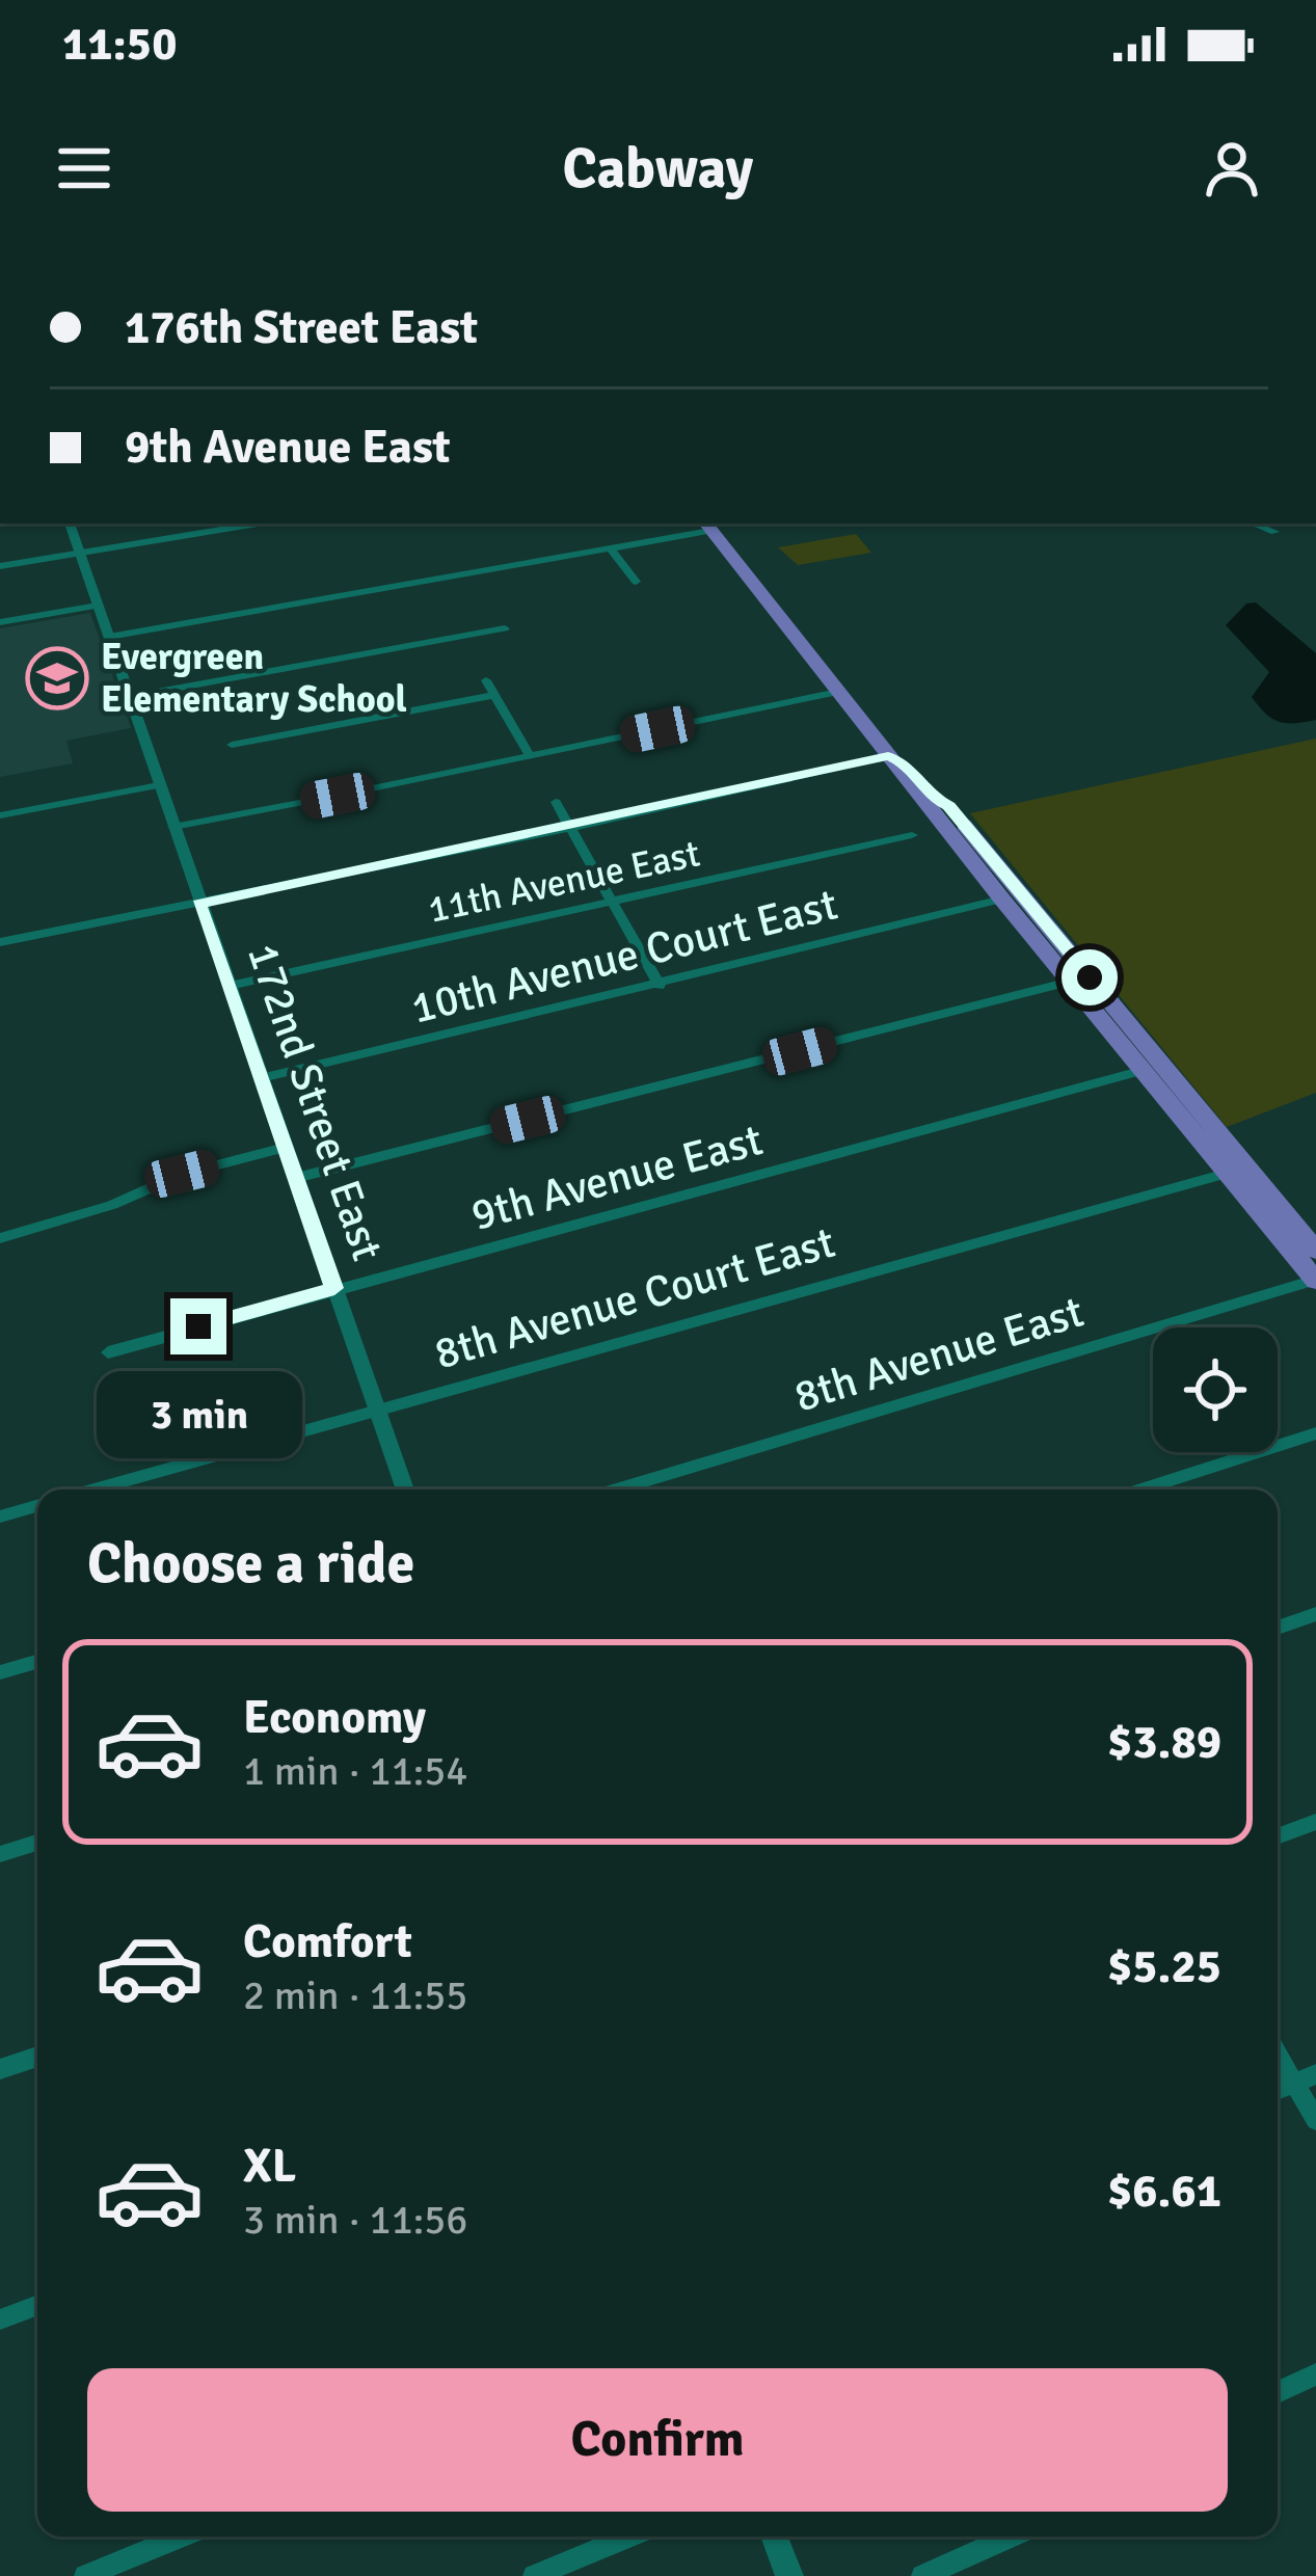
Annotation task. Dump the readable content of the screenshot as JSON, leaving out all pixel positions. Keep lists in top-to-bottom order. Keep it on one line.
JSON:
{"streets":{"street":["11th Avenue East","10th Avenue Court East","172nd Street East","9th Avenue East","8th Avenue Court East","8th Avenue East"]},"crossings":[["11th Avenue East","172nd Street East"],["10th Avenue Court East","172nd Street East"],["172nd Street East","9th Avenue East"],["172nd Street East","8th Avenue Court East"]],"places":{"school or university":["Evergreen Elementary School"]},"page":{"status":"11:50","header":"Cabway","banner":["176th Street East","9th Avenue East"],"bubble":"3 min","heading":"Choose a ride","list":[{"name":"Economy","note":"1 min · 11:54","value":"$3.89"},{"name":"Comfort","note":"2 min · 11:55","value":"$5.25"},{"name":"XL","note":"3 min · 11:56","value":"$6.61"}],"buttons":"Confirm"}}
